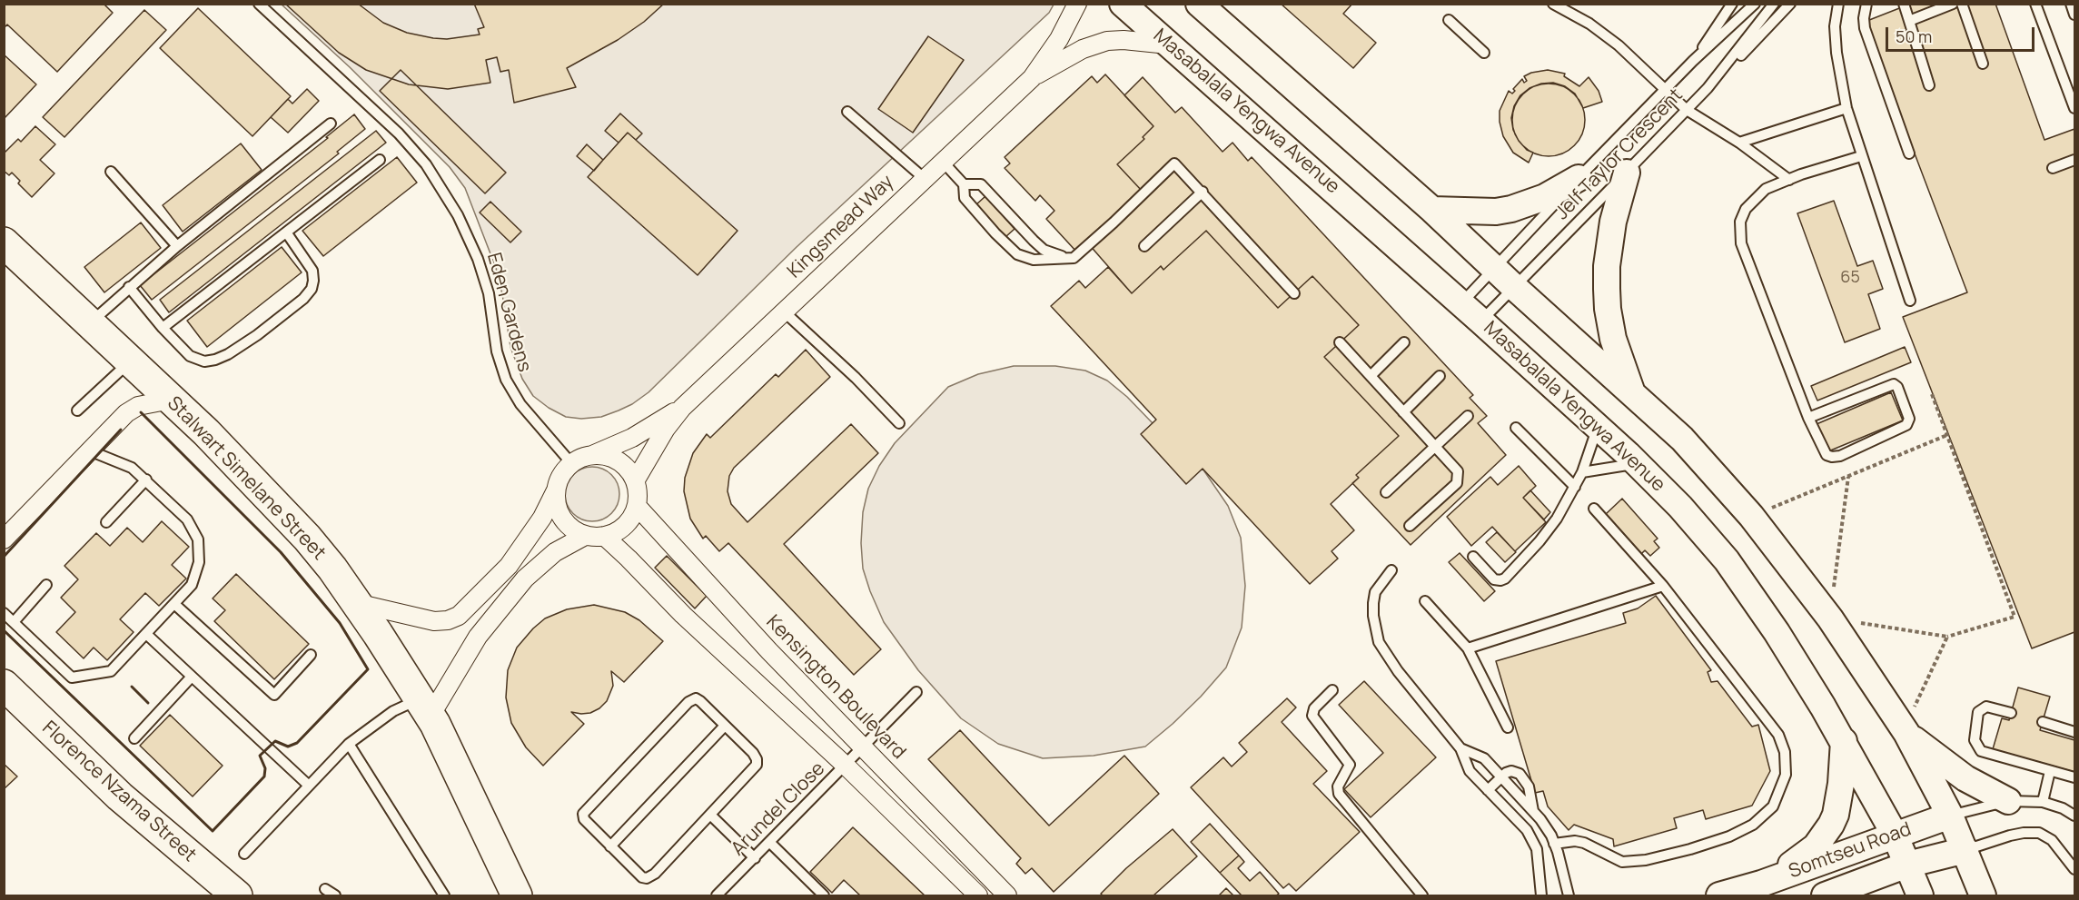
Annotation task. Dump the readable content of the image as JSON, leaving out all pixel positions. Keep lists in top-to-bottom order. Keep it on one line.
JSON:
{"streets":{"highway":["Stalwart Simelane Street","Florence Nzama Street"],"main road":["Masabalala Yengwa Avenue","Somtseu Road"],"street":["Kingsmead Way","Kensington Boulevard"],"lane":["Jelf Taylor Crescent","Eden Gardens","Arundel Close"]},"crossings":[["Masabalala Yengwa Avenue","Jelf Taylor Crescent"],["Masabalala Yengwa Avenue","Kingsmead Way"],["Masabalala Yengwa Avenue","Somtseu Road"],["Kingsmead Way","Eden Gardens"],["Kingsmead Way","Kensington Boulevard"],["Eden Gardens","Kensington Boulevard"],["Kensington Boulevard","Arundel Close"]],"house_numbers":["65"],"scale_bar":"50 m"}
